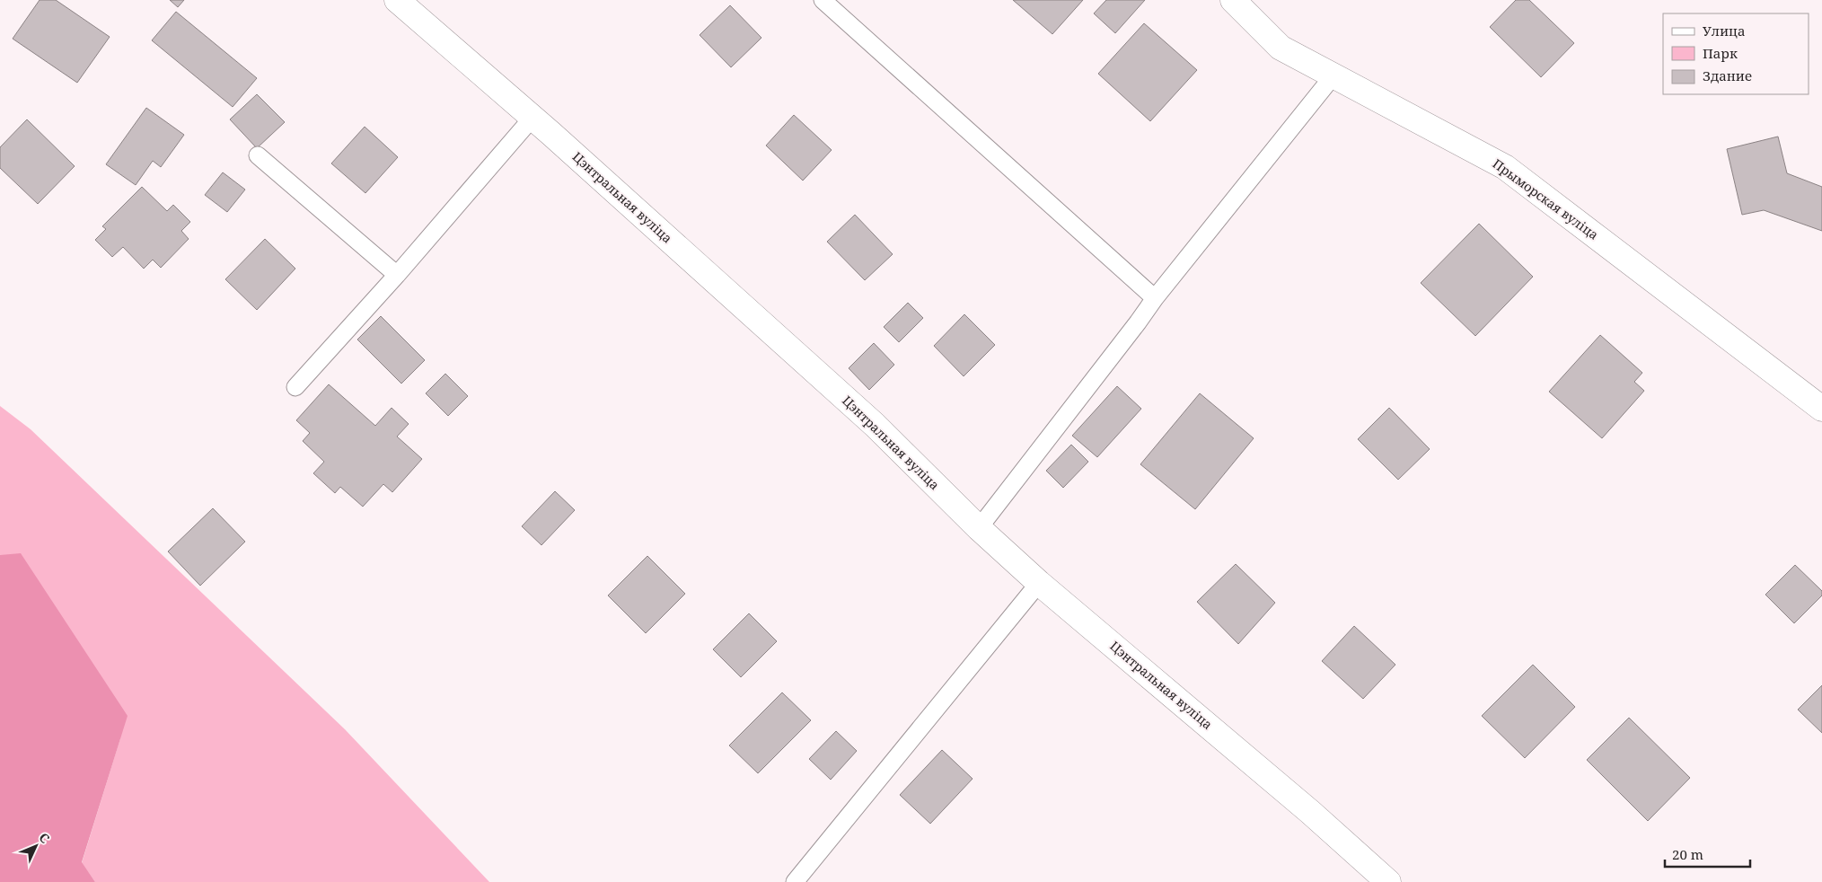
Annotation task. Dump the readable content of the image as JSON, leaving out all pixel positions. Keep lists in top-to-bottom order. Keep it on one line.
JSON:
{"streets":{"street":["Цэнтральная вуліца","Прыморская вуліца"]},"legend":["Улица","Парк","Здание"],"scale_bar":"20 m","north":"top right"}
